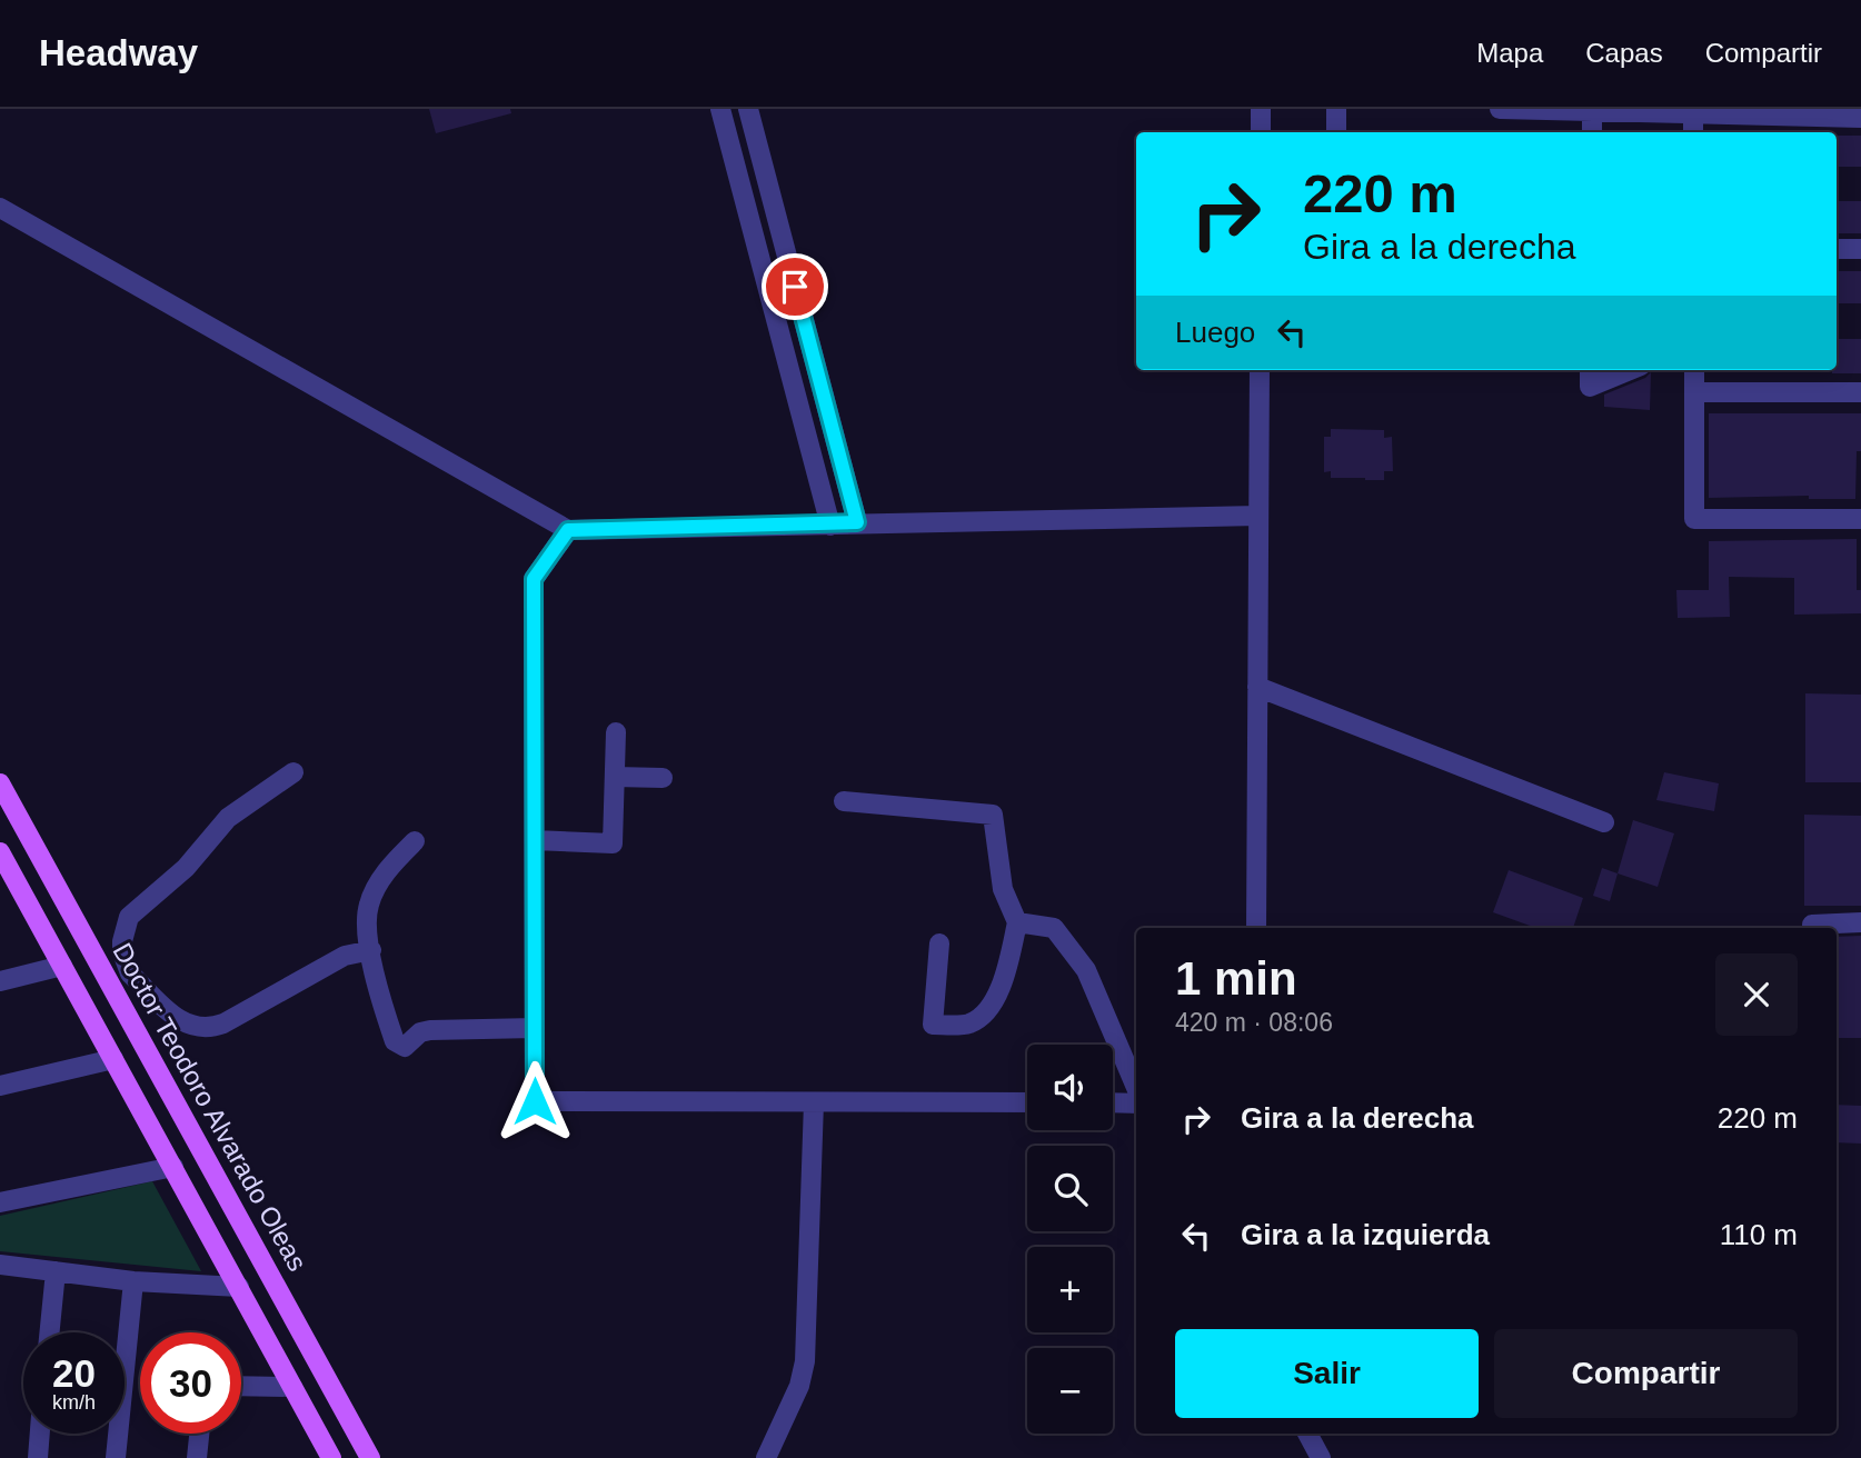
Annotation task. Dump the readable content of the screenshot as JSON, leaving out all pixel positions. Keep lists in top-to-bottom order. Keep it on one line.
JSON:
{"streets":{"main road":["Doctor Teodoro Alvarado Oleas"]},"page":{"header":"Headway","nav":["Mapa","Capas","Compartir"],"turn":["220 m","Gira a la derecha"],"then":"Luego","heading":["1 min","420 m · 08:06"],"map_buttons":["+","−"],"list":[{"name":"Gira a la derecha","value":"220 m"},{"name":"Gira a la izquierda","value":"110 m"}],"buttons":["Salir","Compartir"],"speed":"20 km/h","limit":"30"}}
